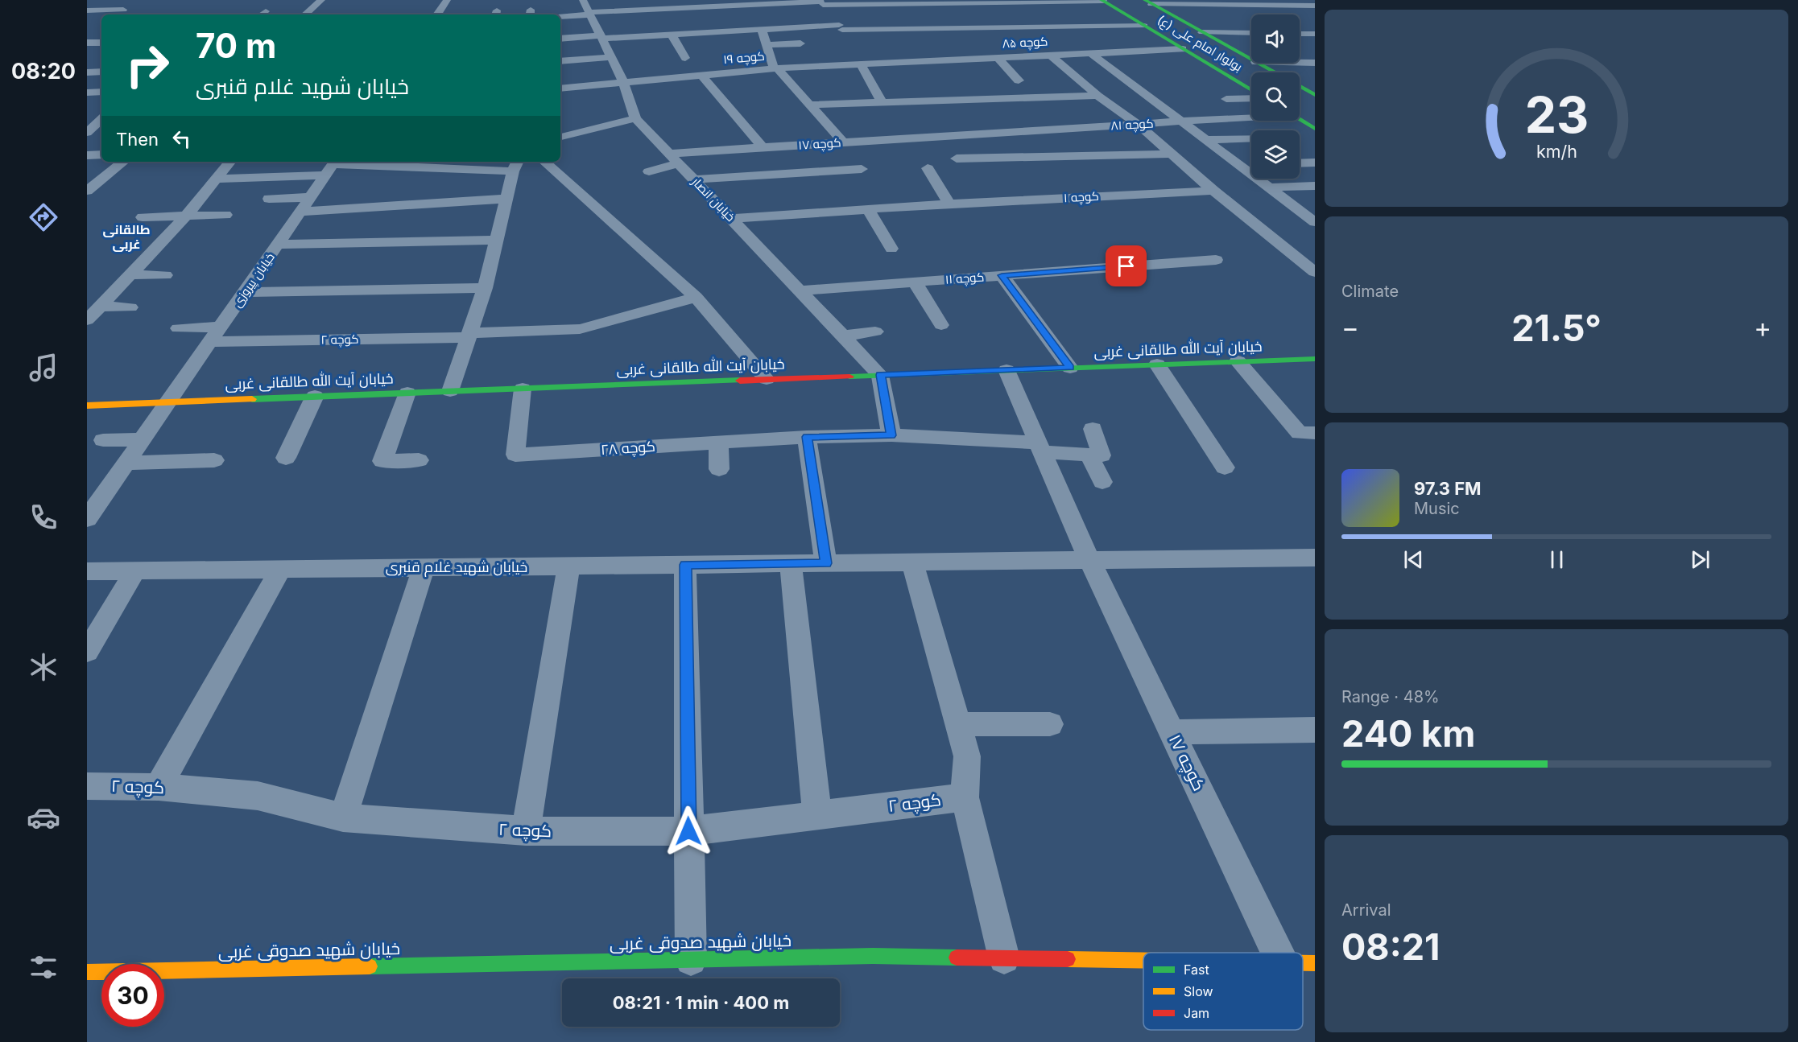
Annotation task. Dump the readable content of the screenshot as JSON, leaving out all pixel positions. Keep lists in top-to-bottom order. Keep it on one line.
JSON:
{"streets":{"street":["کوچه ۸۵","بولوار امام علی (ع)","کوچه ۱۹","کوچه ۸۱","کوچه ۱۷","کوچه ۱","خیابان انصار","کوچه ۱۱","خیابان پیروزی","کوچه ۲","خیابان آیت الله طالقانی غربی","کوچه ۲۸","خیابان شهید غلام قنبری","خیابان شهید صدوقی غربی"]},"crossings":[["کوچه ۸۵","بولوار امام علی (ع)"],["کوچه ۸۵","کوچه ۱۹"],["کوچه ۱۹","خیابان انصار"],["کوچه ۸۱","کوچه ۱۷"],["کوچه ۱۷","خیابان انصار"],["کوچه ۱۷","خیابان آیت الله طالقانی غربی"],["کوچه ۱۷","کوچه ۲۸"],["کوچه ۱۷","خیابان شهید غلام قنبری"],["کوچه ۱","خیابان انصار"],["خیابان انصار","کوچه ۱۱"],["خیابان انصار","خیابان آیت الله طالقانی غربی"],["خیابان پیروزی","کوچه ۲"],["خیابان پیروزی","خیابان آیت الله طالقانی غربی"],["خیابان آیت الله طالقانی غربی","کوچه ۲۸"]],"districts":["طالقانی غربی"],"legend":["Fast","Slow","Jam"],"page":{"tabs":"08:20","turn":["70 m","خیابان شهید غلام قنبری"],"then":"Then","tile":["Climate",["Range · 48%","240 km"],["Arrival","08:21"]],"heat":["−","21.5°","+"],"song":["97.3 FM","Music"],"limit":"30","trip":"08:21 · 1 min · 400 m","gauge":["23","km/h"]}}
